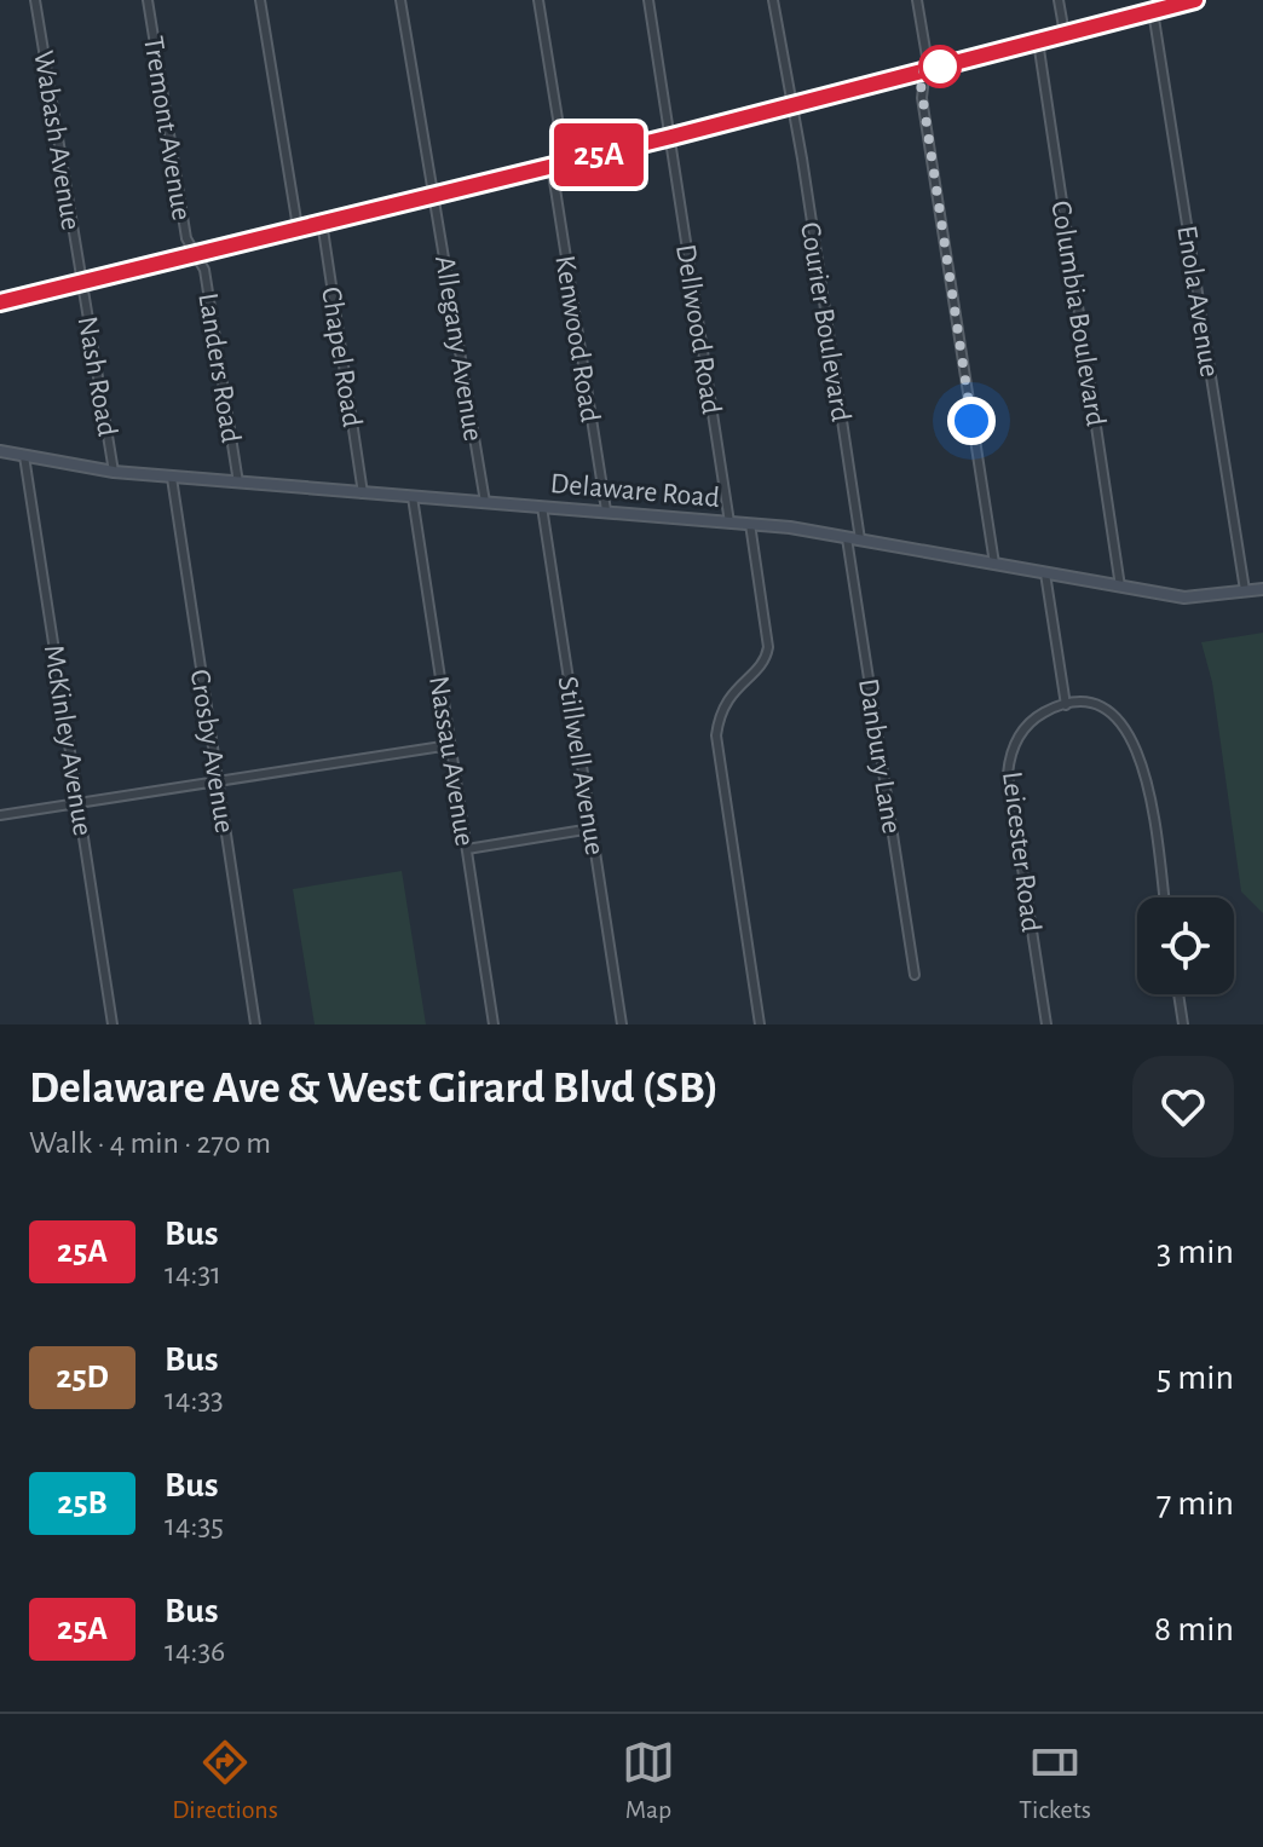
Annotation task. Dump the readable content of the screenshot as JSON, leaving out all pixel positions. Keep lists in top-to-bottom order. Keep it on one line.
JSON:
{"streets":{"street":["Tremont Avenue","Wabash Avenue","Enola Avenue","Columbia Boulevard","Courier Boulevard","Dellwood Road","Kenwood Road","Allegany Avenue","Chapel Road","Landers Road","Nash Road","Delaware Road","McKinley Avenue","Crosby Avenue","Danbury Lane","Nassau Avenue","Stillwell Avenue","Leicester Road"]},"crossings":[["Tremont Avenue","Landers Road"],["Wabash Avenue","Nash Road"],["Enola Avenue","Delaware Road"],["Columbia Boulevard","Delaware Road"],["Courier Boulevard","Delaware Road"],["Dellwood Road","Delaware Road"],["Kenwood Road","Delaware Road"],["Allegany Avenue","Delaware Road"],["Chapel Road","Delaware Road"],["Landers Road","Delaware Road"],["Nash Road","Delaware Road"],["Delaware Road","McKinley Avenue"],["Delaware Road","Crosby Avenue"],["Delaware Road","Danbury Lane"],["Delaware Road","Nassau Avenue"],["Delaware Road","Stillwell Avenue"]],"lines":["bus line 25A"],"page":{"on_map":"25A","heading":["Delaware Ave & West Girard Blvd (SB)","Walk · 4 min · 270 m"],"list":[{"mark":"25A","name":"Bus","note":"14:31","value":"3 min"},{"mark":"25D","name":"Bus","note":"14:33","value":"5 min"},{"mark":"25B","name":"Bus","note":"14:35","value":"7 min"},{"mark":"25A","name":"Bus","note":"14:36","value":"8 min"}],"tabs":["Directions","Map","Tickets"]}}
